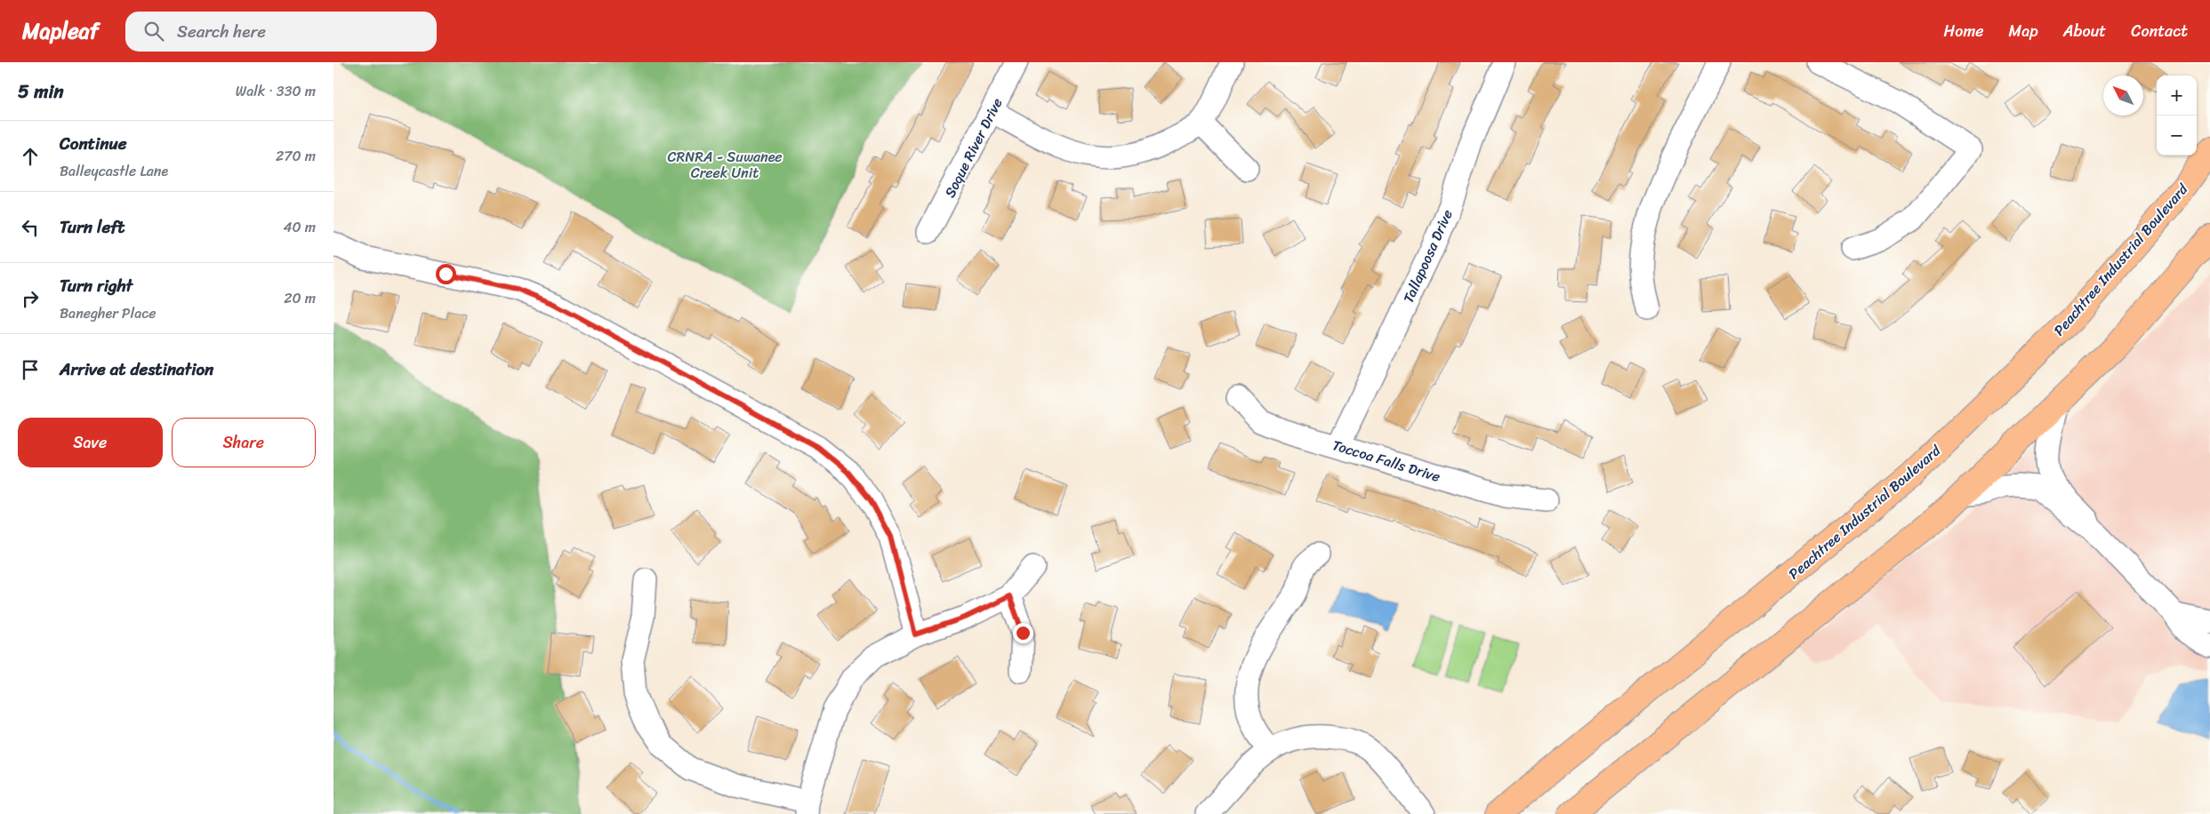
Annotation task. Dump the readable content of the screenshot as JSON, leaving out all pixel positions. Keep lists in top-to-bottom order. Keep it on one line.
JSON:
{"streets":{"highway":["Peachtree Industrial Boulevard"],"street":["Soque River Drive","Tallapoosa Drive","Toccoa Falls Drive"]},"crossings":[["Tallapoosa Drive","Toccoa Falls Drive"]],"parks":["CRNRA - Suwanee Creek Unit"],"north":"top left","page":{"header":"Mapleaf","search":"Search here","nav":["Home","Map","About","Contact"],"heading":["5 min","Walk · 330 m"],"map_buttons":["+","−"],"list":[["Continue","Balleycastle Lane","270 m"],["Turn left","40 m"],["Turn right","Banegher Place","20 m"],"Arrive at destination"],"buttons":["Save","Share"]}}
